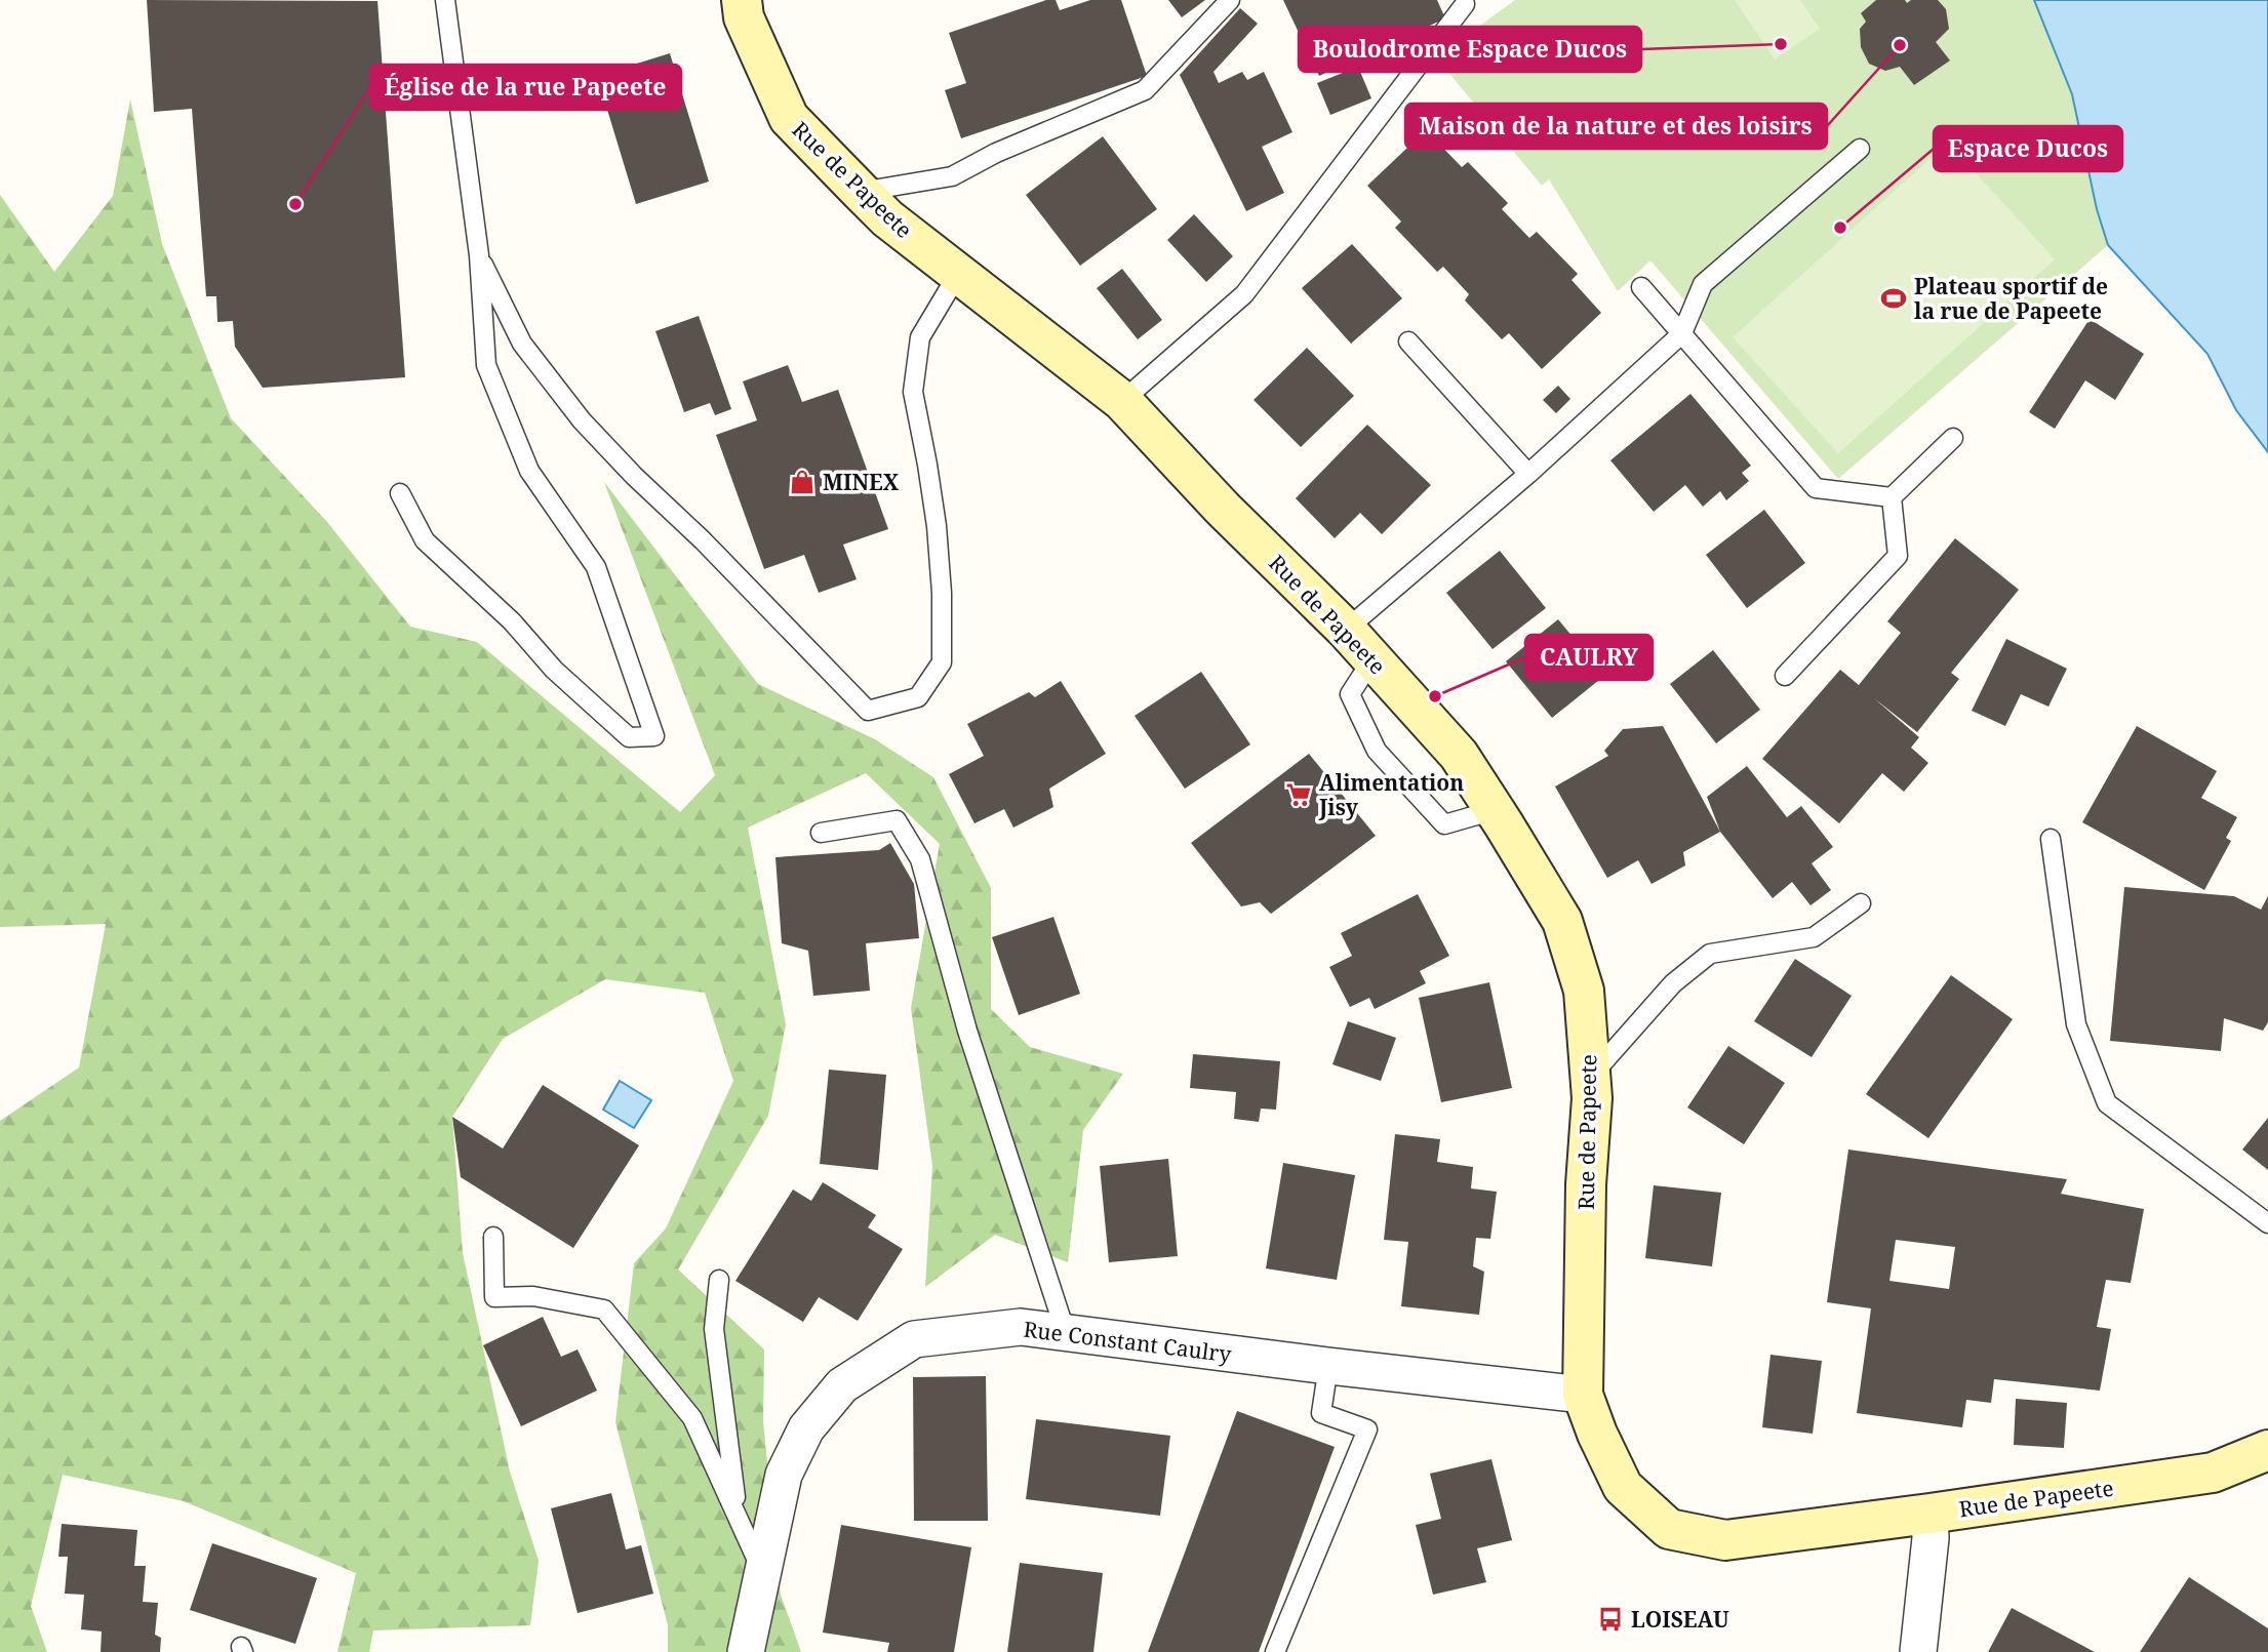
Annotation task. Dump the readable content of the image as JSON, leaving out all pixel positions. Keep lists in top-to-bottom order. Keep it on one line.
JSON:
{"streets":{"street":["Rue de Papeete","Rue Constant Caulry"]},"crossings":[["Rue de Papeete","Rue Constant Caulry"]],"places":{"other":["Boulodrome Espace Ducos","Maison de la nature et des loisirs","Église de la rue Papeete","Espace Ducos","CAULRY"],"sports":["Plateau sportif de la rue de Papeete"],"shop":["MINEX"],"supermarket":["Alimentation Jisy"],"bus stop":["LOISEAU"]}}
